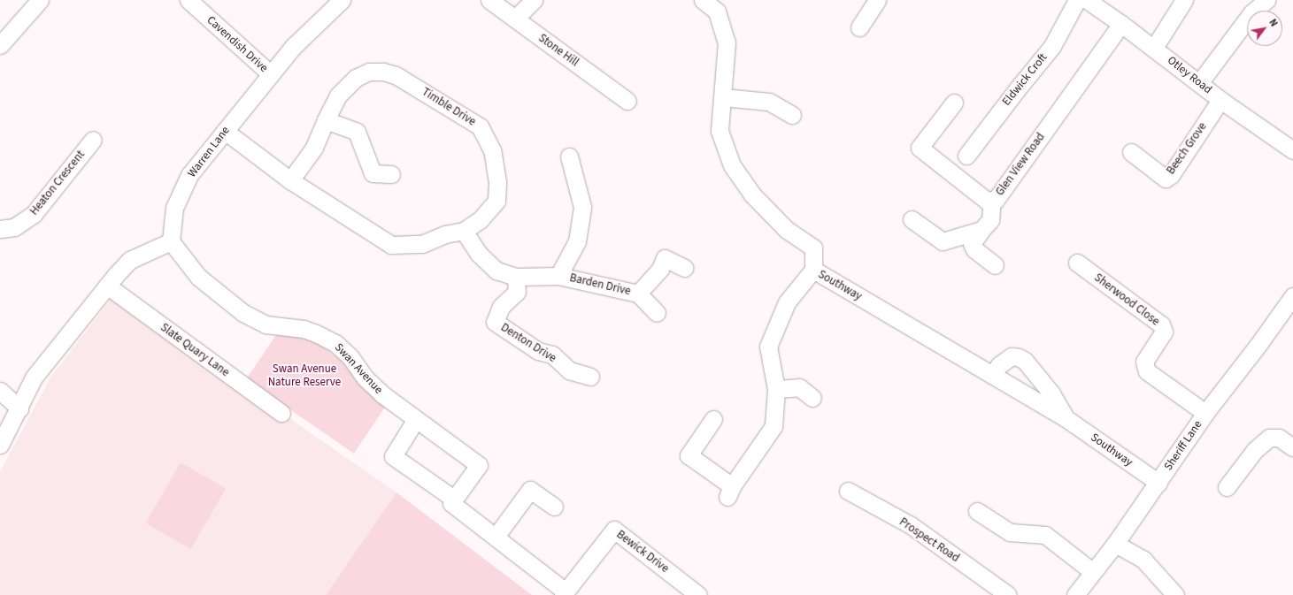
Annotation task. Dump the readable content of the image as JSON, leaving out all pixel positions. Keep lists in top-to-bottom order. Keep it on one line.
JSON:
{"streets":{"street":["Cavendish Drive","Stone Hill","Otley Road","Eldwick Croft","Timble Drive","Beech Grove","Warren Lane","Glen View Road","Heaton Crescent","Barden Drive","Southway","Sherwood Close","Denton Drive","Slate Quary Lane","Swan Avenue","Sheriff Lane","Prospect Road","Bewick Drive"]},"crossings":[["Cavendish Drive","Warren Lane"],["Otley Road","Beech Grove"],["Otley Road","Glen View Road"],["Timble Drive","Warren Lane"],["Timble Drive","Barden Drive"],["Warren Lane","Swan Avenue"],["Barden Drive","Denton Drive"],["Southway","Sheriff Lane"],["Sherwood Close","Sheriff Lane"]],"parks":["Swan Avenue Nature Reserve"],"north":"top right"}
